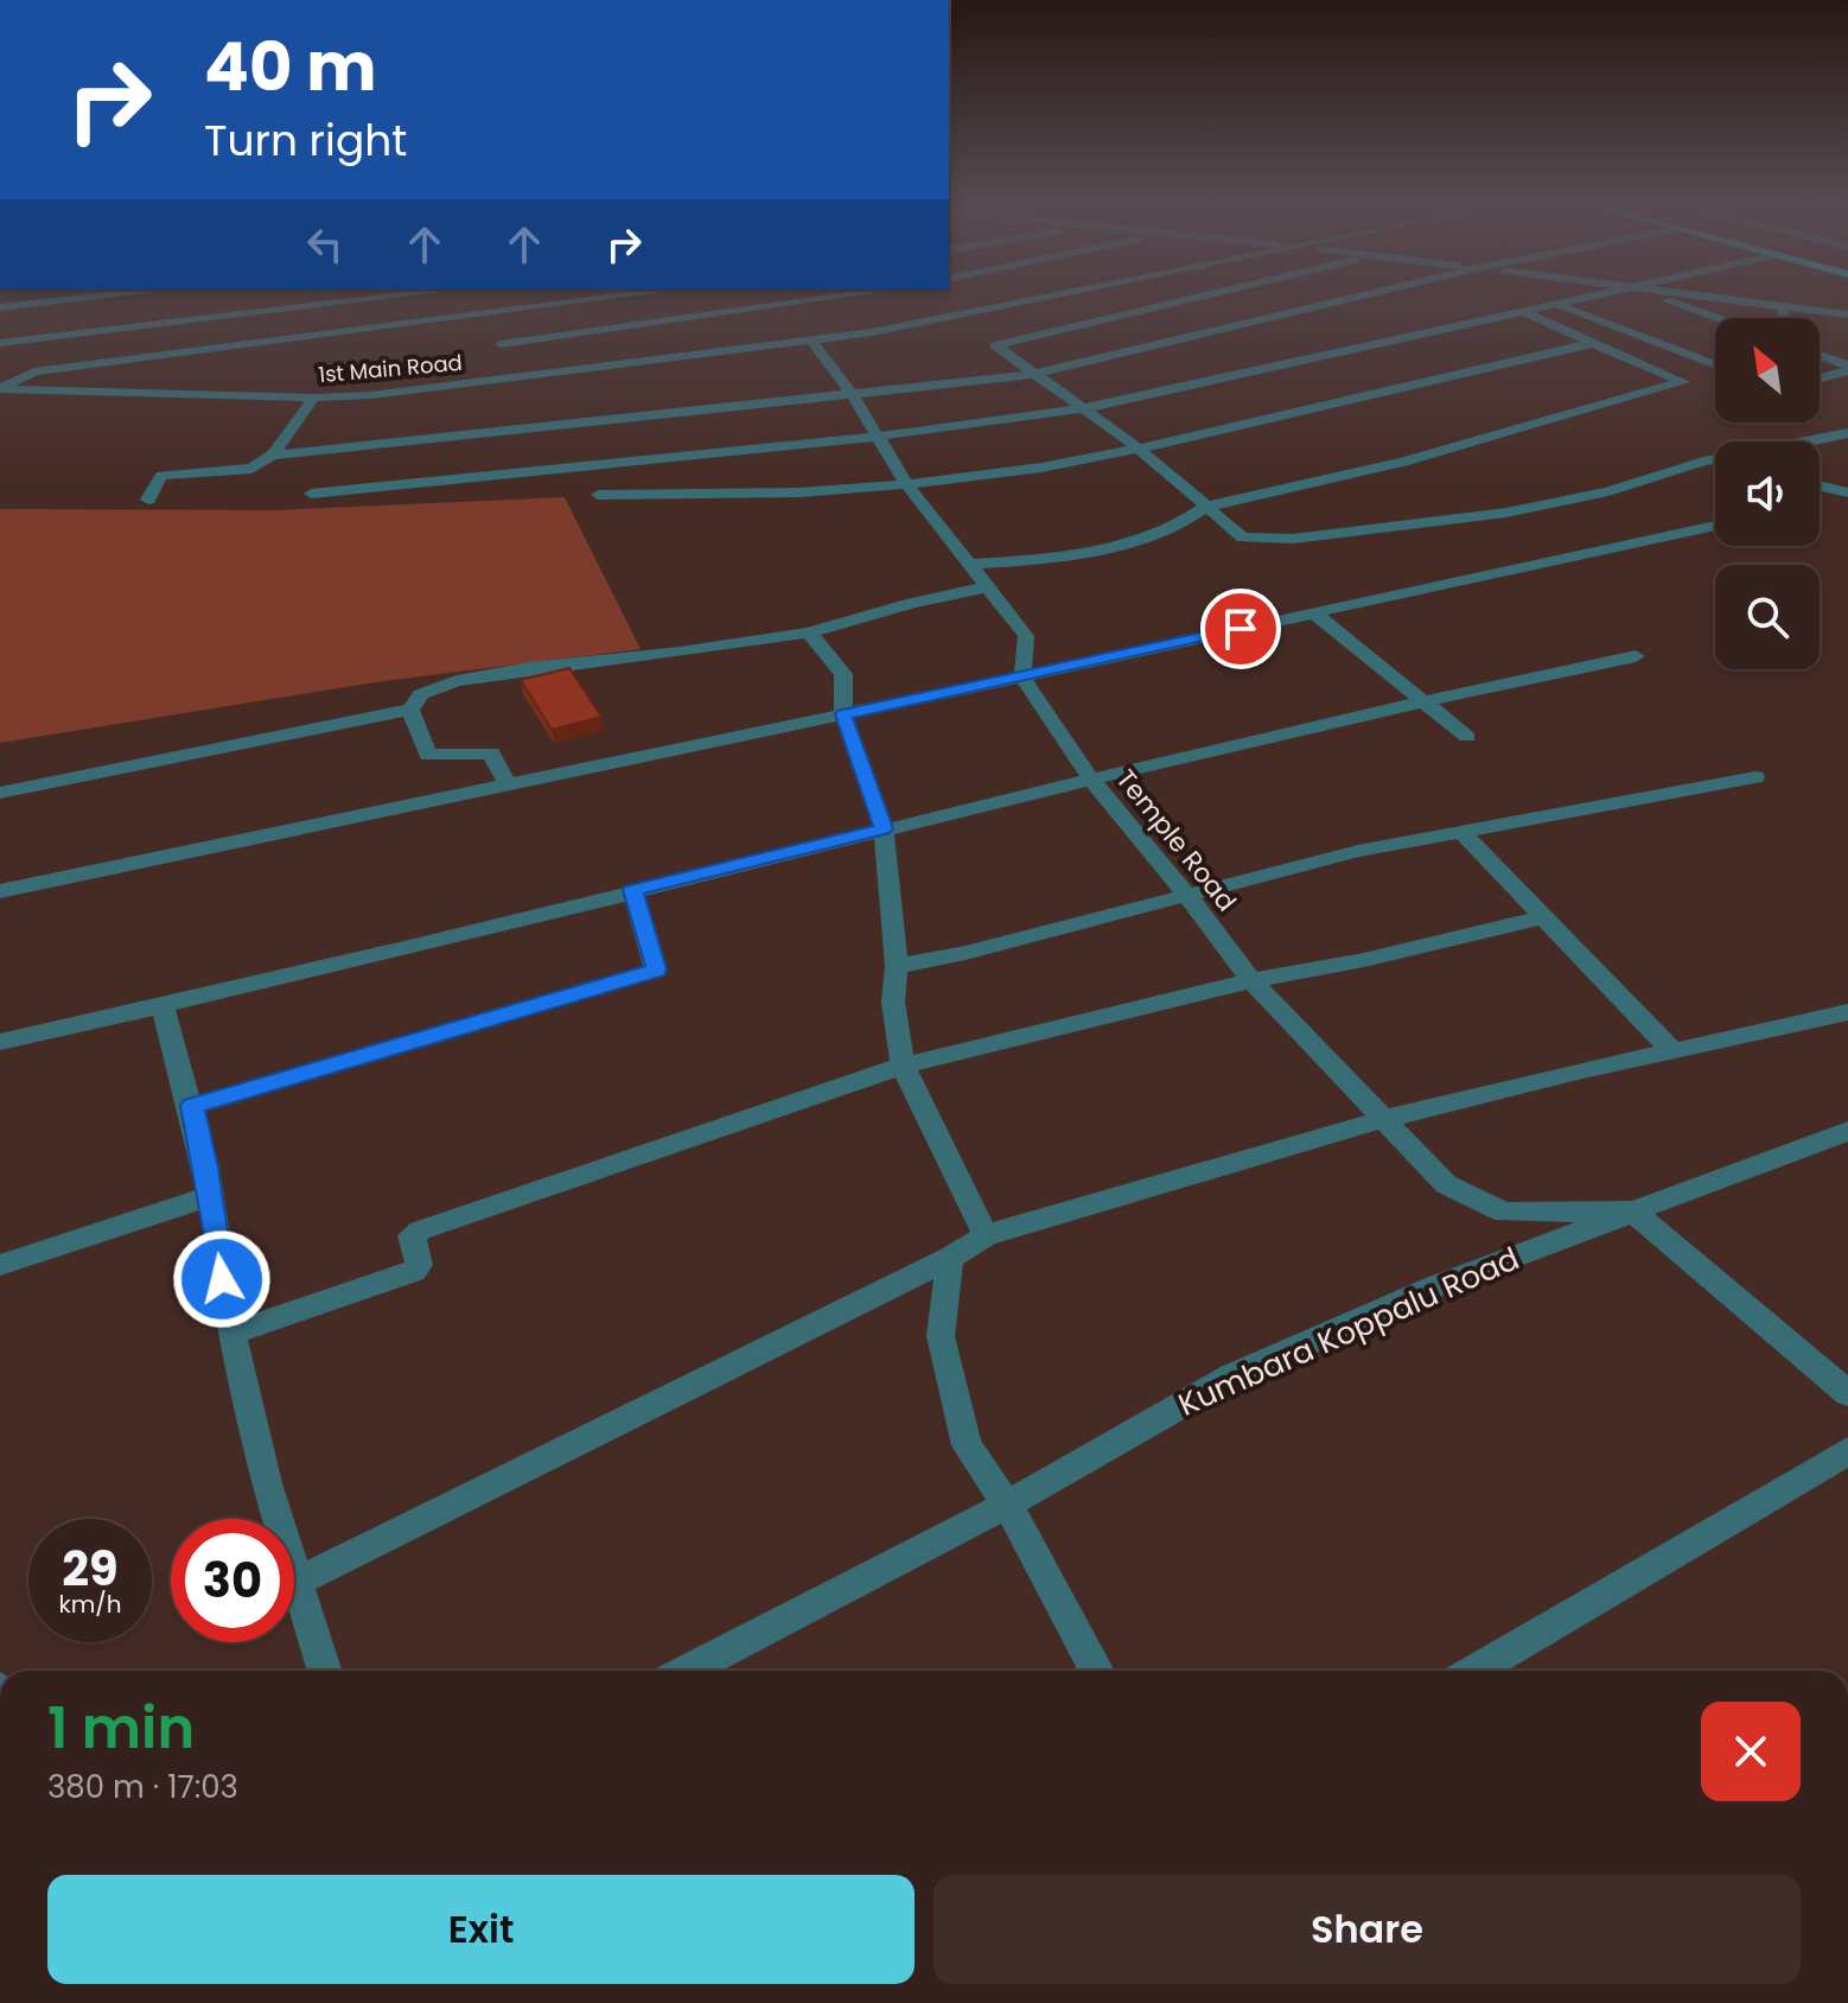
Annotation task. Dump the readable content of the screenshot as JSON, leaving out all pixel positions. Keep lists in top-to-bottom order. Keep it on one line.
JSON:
{"streets":{"street":["1st Main Road","Temple Road","Kumbara Koppalu Road"]},"crossings":[["Temple Road","Kumbara Koppalu Road"]],"north":"top left","page":{"turn":["40 m","Turn right"],"speed":"29 km/h","limit":"30","heading":["1 min","380 m · 17:03"],"buttons":["Exit","Share"]}}
